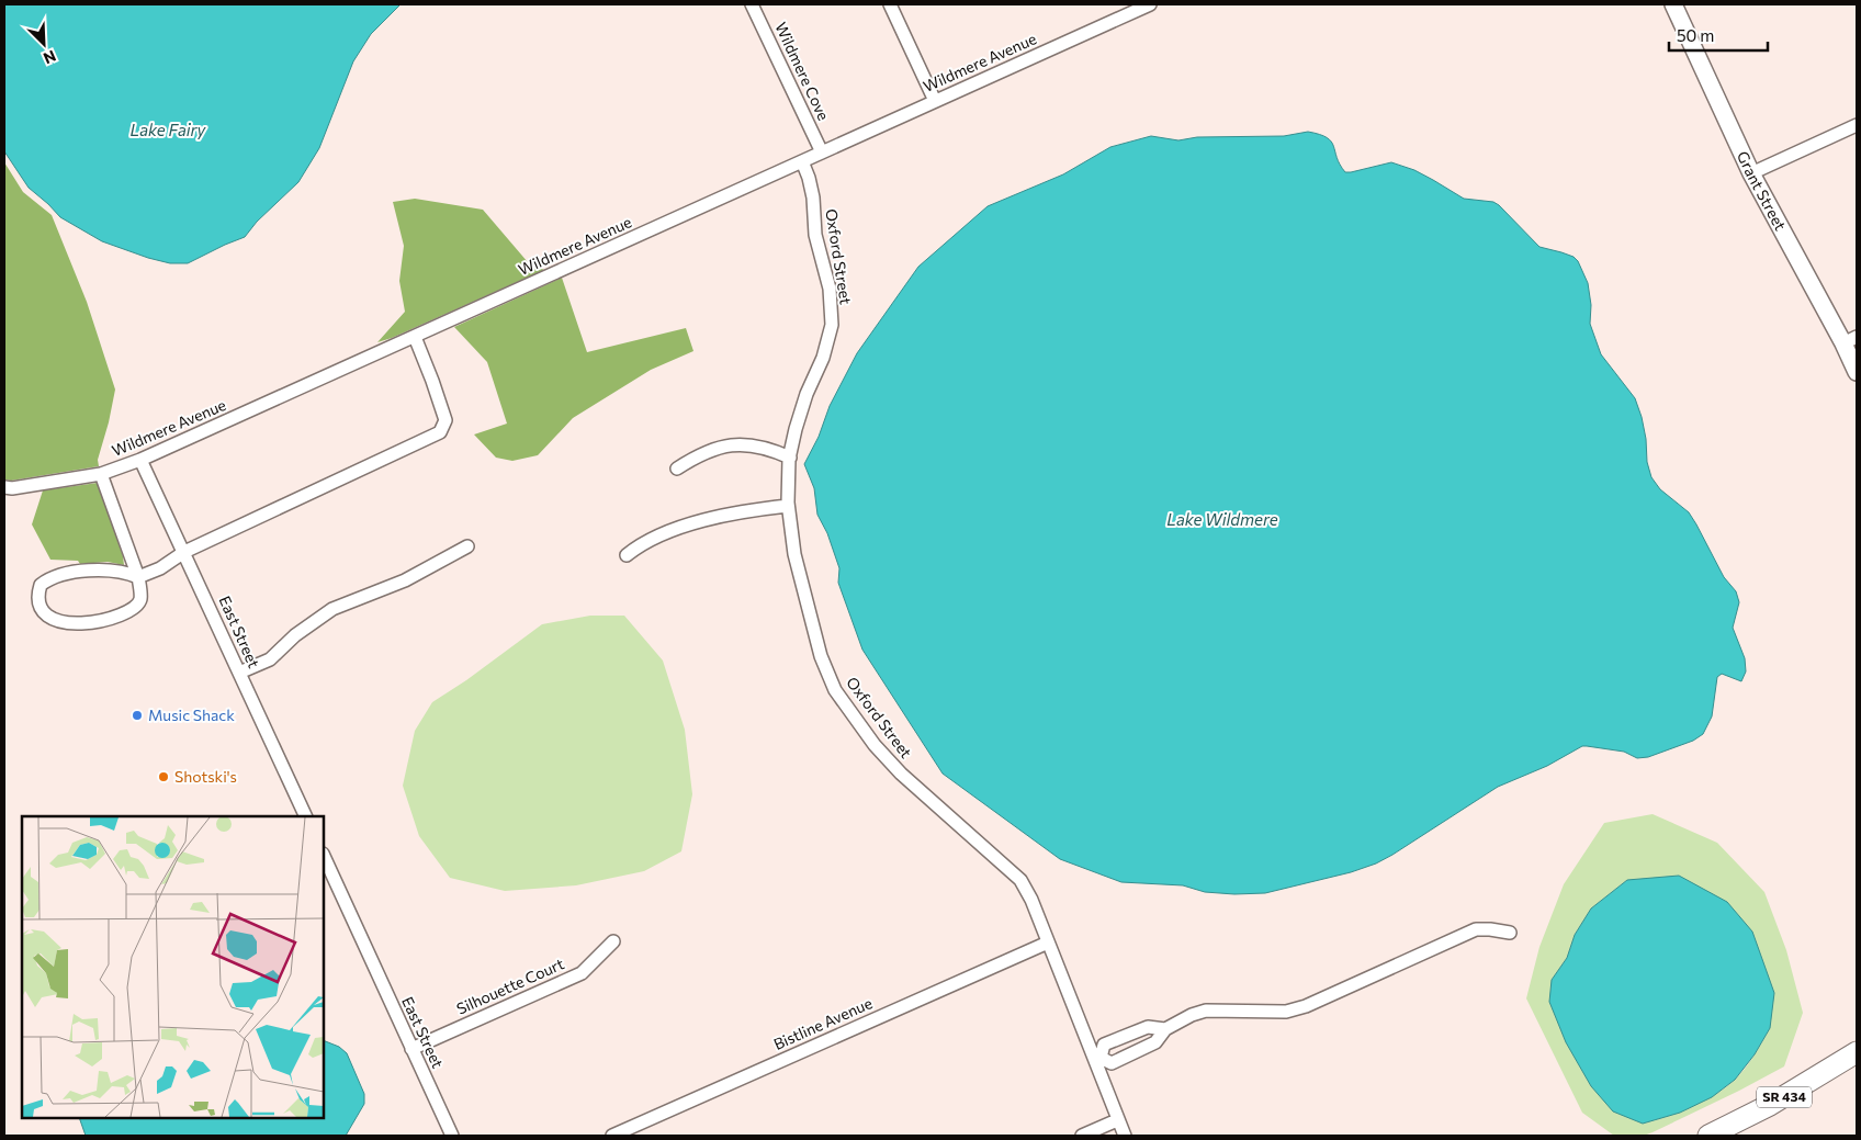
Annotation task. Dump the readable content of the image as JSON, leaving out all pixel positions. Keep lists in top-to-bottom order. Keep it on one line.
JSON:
{"streets":{"main road":["SR 434"],"street":["Wildmere Avenue","Wildmere Cove","Grant Street","Oxford Street","East Street","Silhouette Court","Bistline Avenue"]},"crossings":[["Wildmere Avenue","Wildmere Cove"],["Wildmere Avenue","Oxford Street"],["Wildmere Avenue","East Street"],["Oxford Street","Bistline Avenue"],["East Street","Silhouette Court"]],"water":["Lake Fairy","Lake Wildmere"],"places":["Music Shack","Shotski's"],"scale_bar":"50 m","north":"bottom right"}
